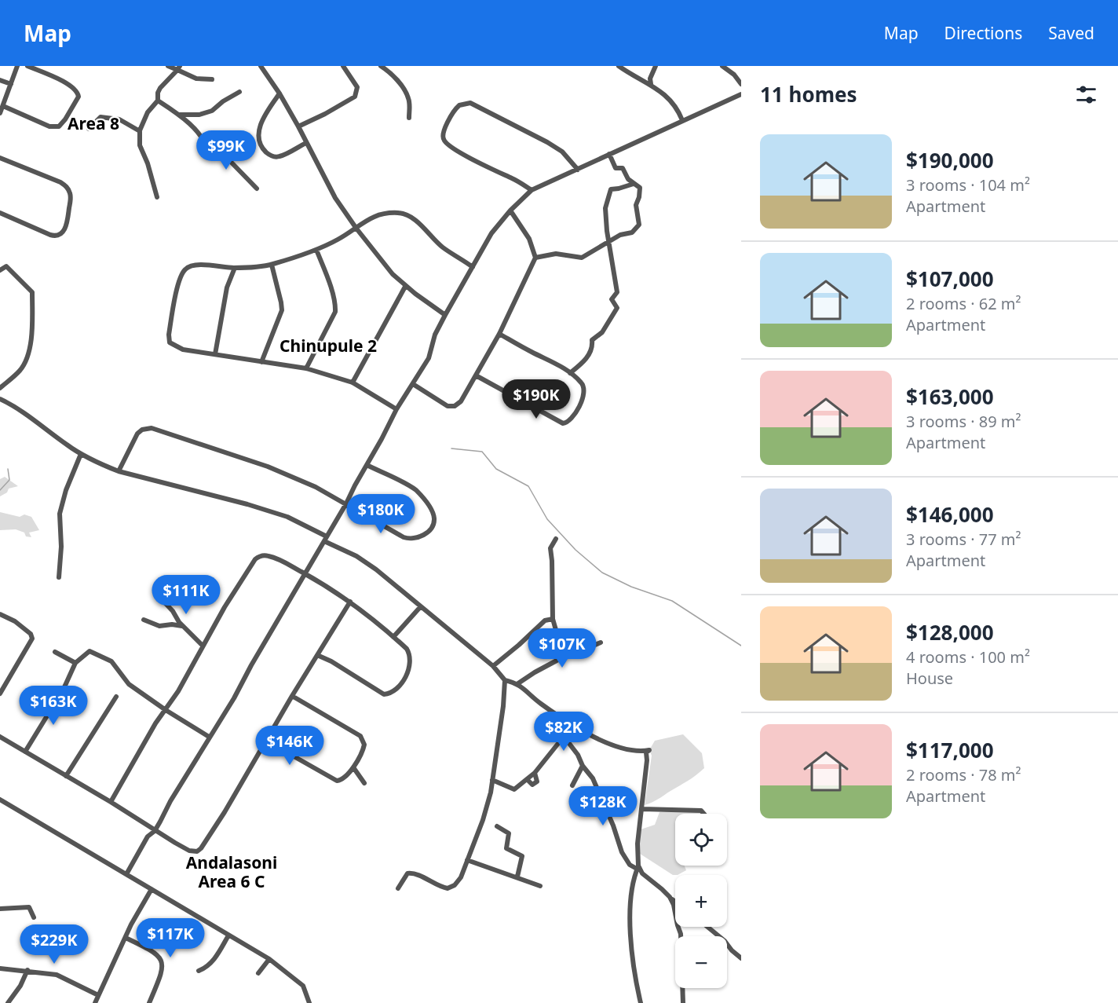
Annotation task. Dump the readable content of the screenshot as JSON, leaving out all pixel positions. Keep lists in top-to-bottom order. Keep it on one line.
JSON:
{"districts":["Area 8","Chinupule 2","Andalasoni Area 6 C"],"page":{"header":"Map","nav":["Map","Directions","Saved"],"heading":"11 homes","list":[{"name":"$190,000","note":"3 rooms · 104 m² · Apartment"},{"name":"$107,000","note":"2 rooms · 62 m² · Apartment"},{"name":"$163,000","note":"3 rooms · 89 m² · Apartment"},{"name":"$146,000","note":"3 rooms · 77 m² · Apartment"},{"name":"$128,000","note":"4 rooms · 100 m² · House"},{"name":"$117,000","note":"2 rooms · 78 m² · Apartment"}],"price":["$99K","$190K","$180K","$111K","$107K","$163K","$82K","$146K","$128K","$117K","$229K"],"map_buttons":["+","−"]}}
